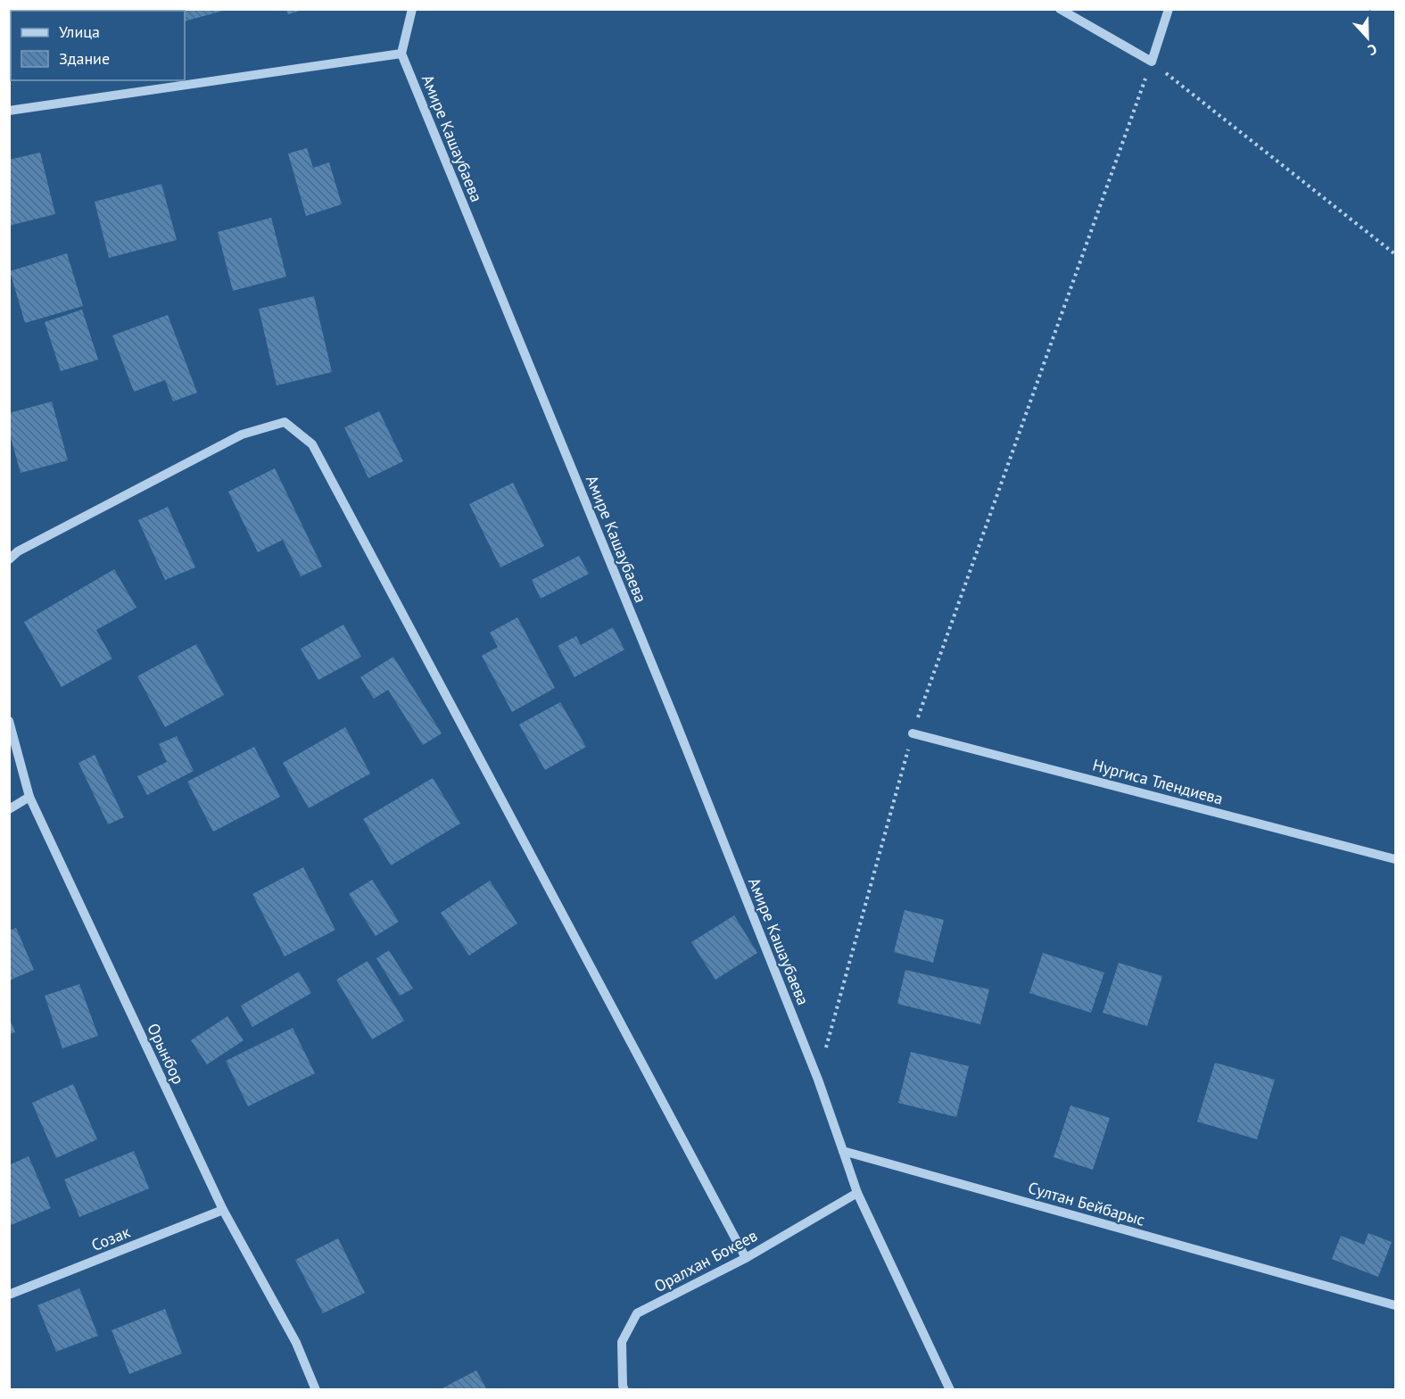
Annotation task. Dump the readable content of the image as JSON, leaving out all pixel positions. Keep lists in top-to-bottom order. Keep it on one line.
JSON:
{"streets":{"street":["Амире Кашаубаева","Нургиса Тлендиева","Орынбор","Султан Бейбарыс","Созак","Оралхан Бокеев"]},"crossings":[["Орынбор","Созак"]],"legend":["Улица","Здание"],"north":"bottom"}
